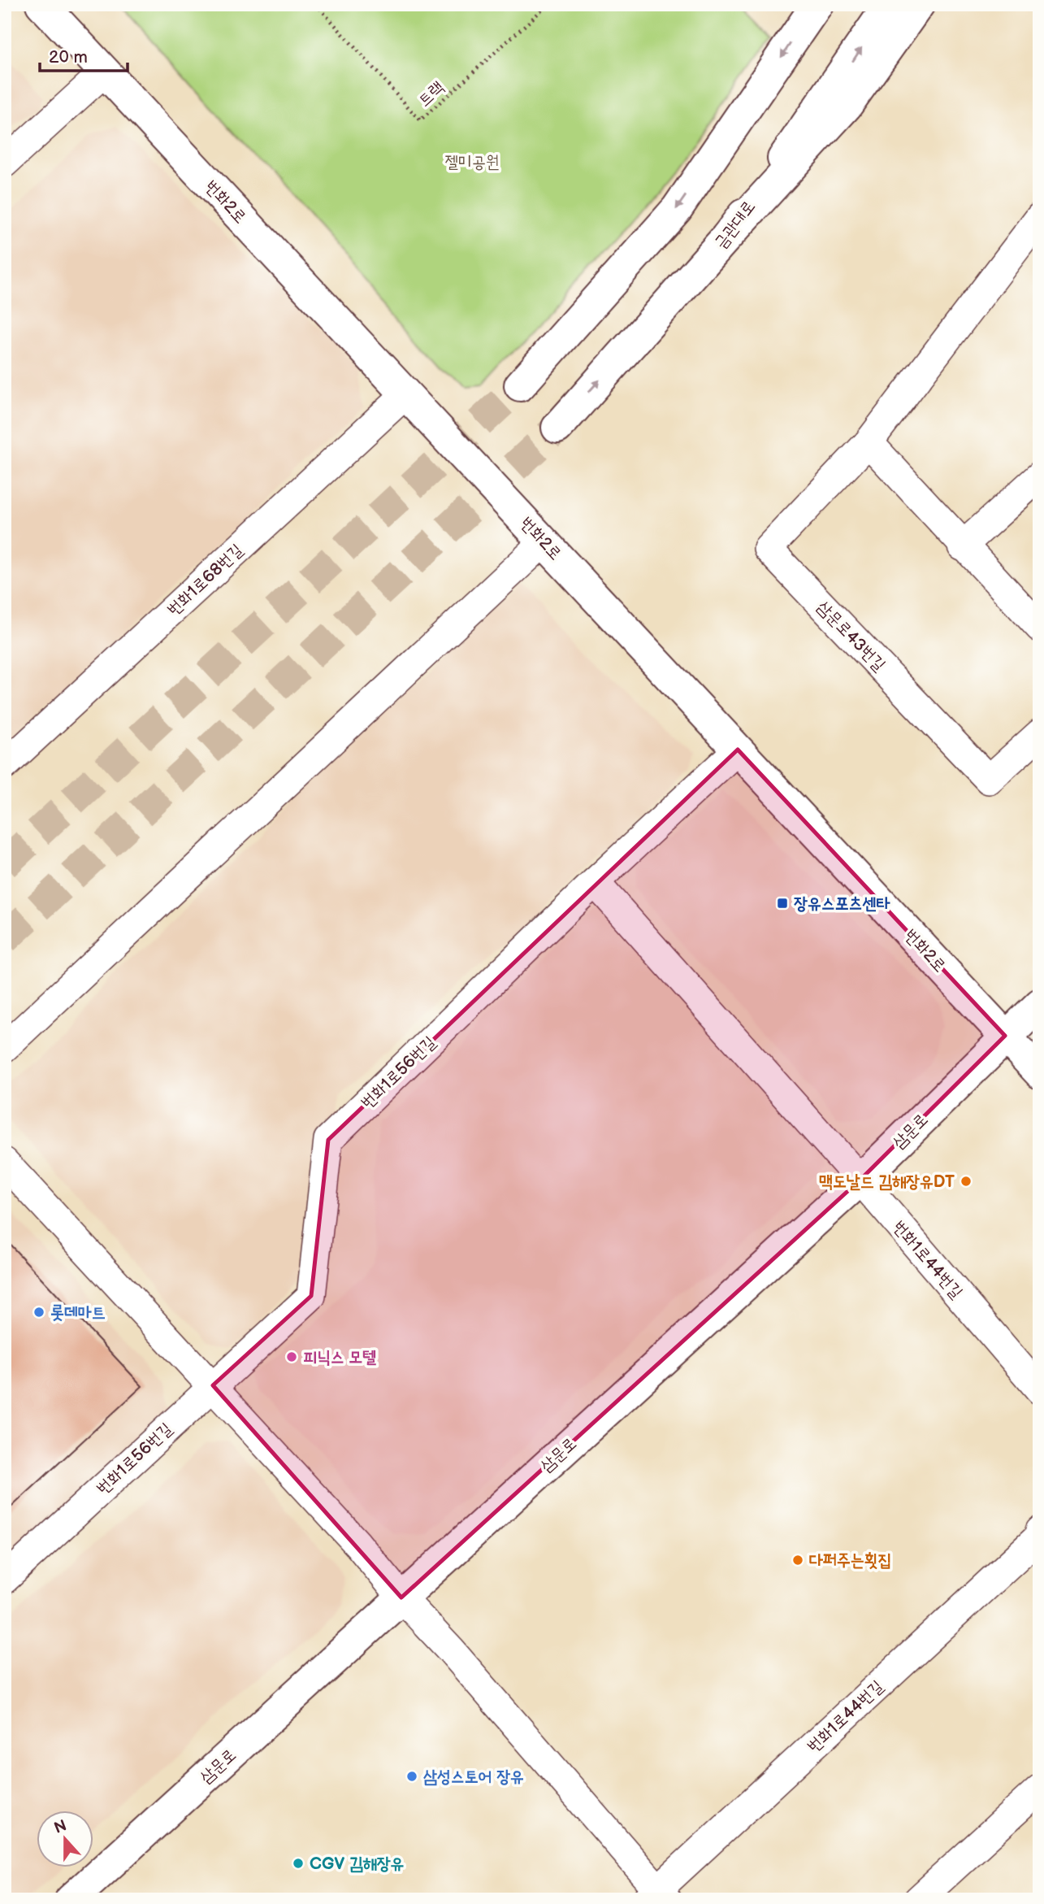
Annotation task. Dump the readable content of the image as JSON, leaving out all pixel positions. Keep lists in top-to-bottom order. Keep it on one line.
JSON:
{"streets":{"main road":["번화2로","금관대로","삼문로"],"street":["번화1로68번길","삼문로43번길","번화1로56번길","번화1로44번길"],"path":["트랙"]},"crossings":[["번화2로","번화1로68번길"],["번화2로","번화1로56번길"],["번화2로","삼문로"],["삼문로","번화1로44번길"]],"parks":["젤미공원"],"places":{"transit":["장유스포츠센타"],"other":["맥도날드 김해장유DT","롯데마트","피닉스 모텔","다퍼주는횟집","삼성스토어 장유","CGV 김해장유"]},"scale_bar":"20 m","north":"top"}
